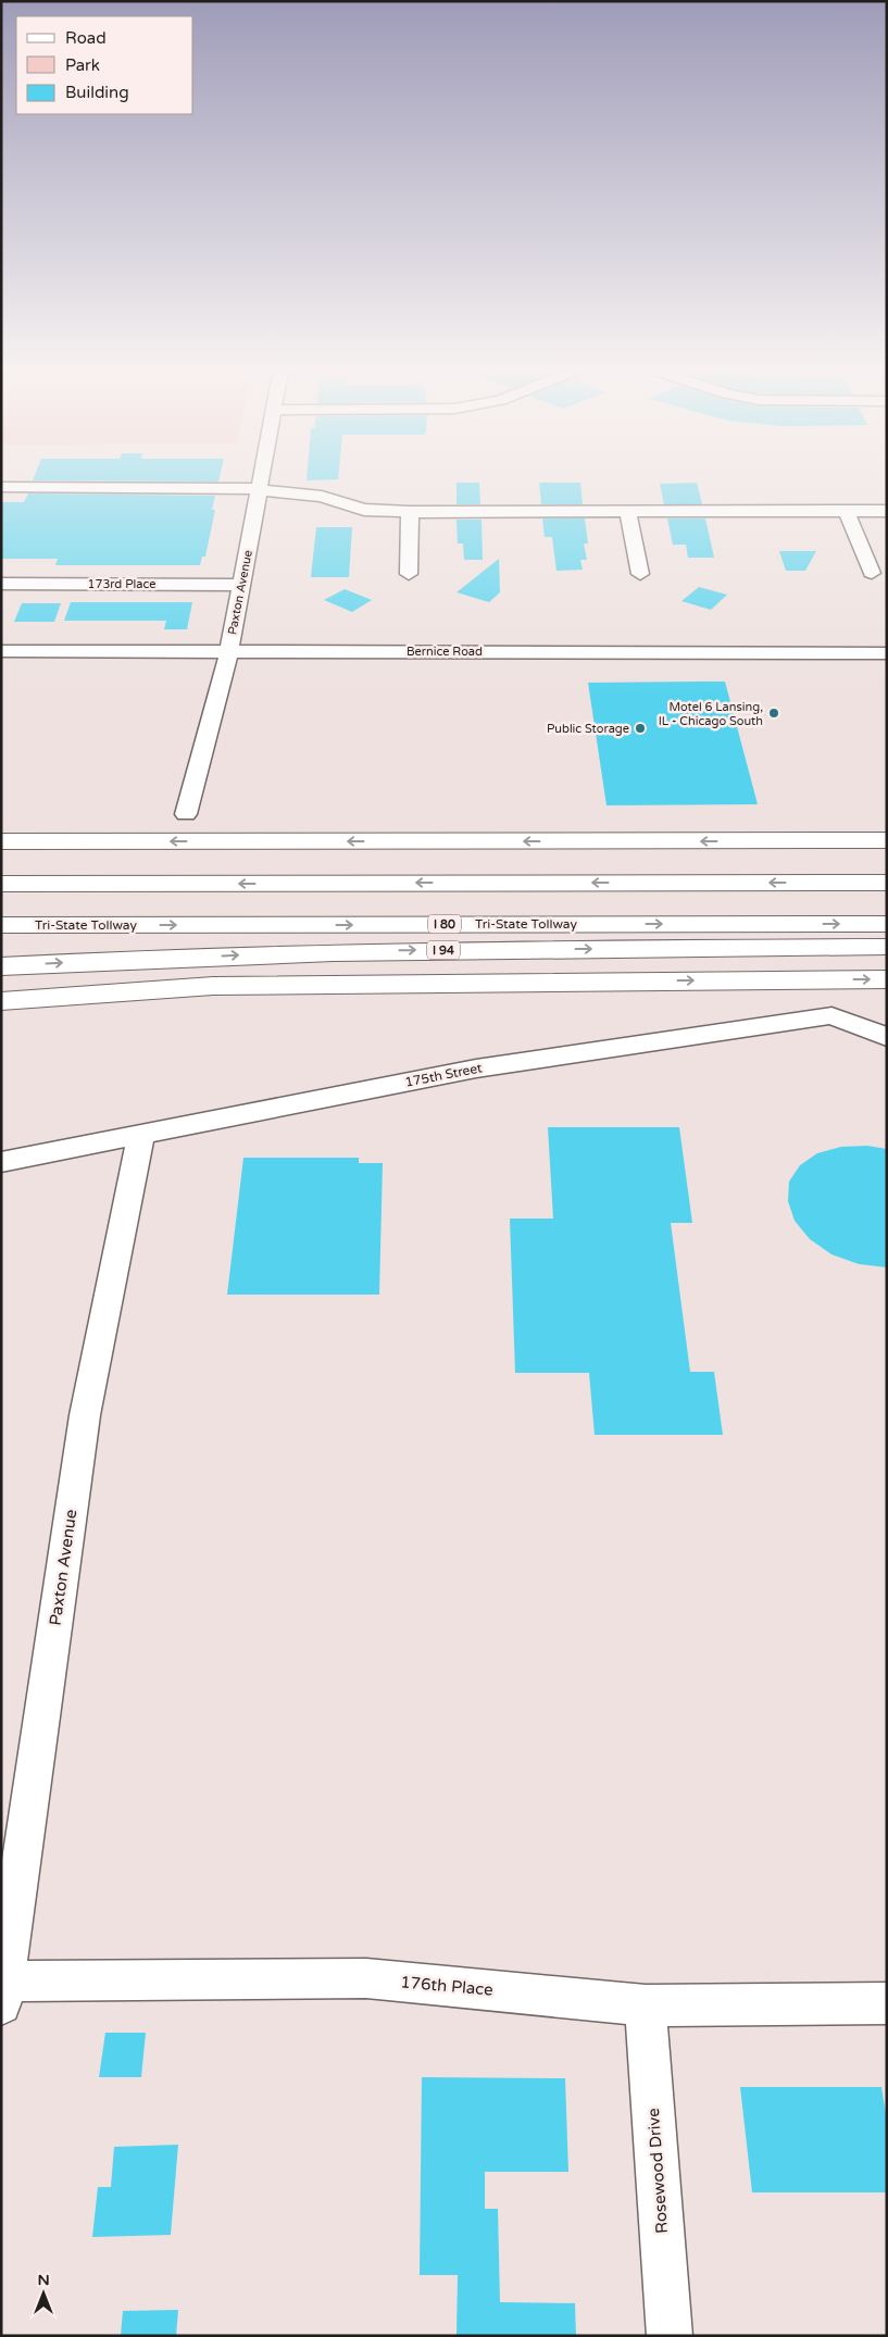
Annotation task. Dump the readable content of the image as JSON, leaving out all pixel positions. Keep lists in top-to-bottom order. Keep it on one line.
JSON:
{"streets":{"highway":["I 80","Tri-State Tollway","I 94"],"street":["173rd Place","Paxton Avenue","Bernice Road","175th Street","176th Place","Rosewood Drive"]},"crossings":[["173rd Place","Paxton Avenue"],["Paxton Avenue","Bernice Road"],["Paxton Avenue","175th Street"],["Paxton Avenue","176th Place"],["176th Place","Rosewood Drive"]],"places":["Motel 6 Lansing, IL - Chicago South","Public Storage"],"legend":["Road","Park","Building"],"north":"top"}
